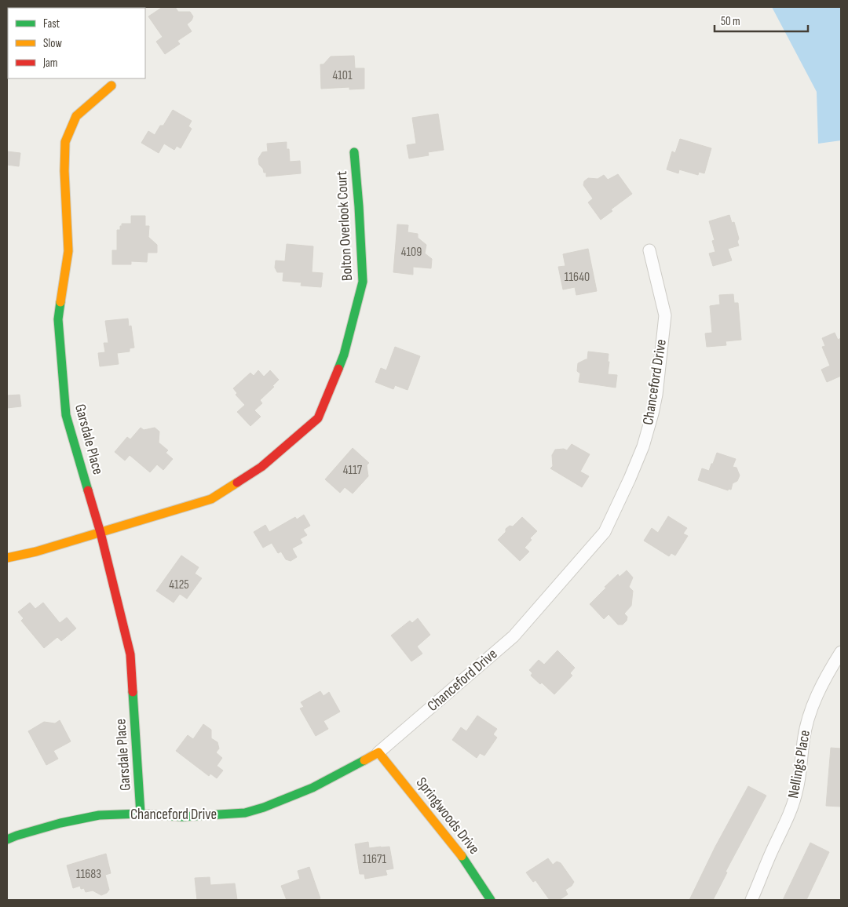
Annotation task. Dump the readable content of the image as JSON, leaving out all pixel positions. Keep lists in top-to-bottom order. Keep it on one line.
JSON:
{"streets":{"street":["Bolton Overlook Court","Chanceford Drive","Garsdale Place","Nellings Place","Springwoods Drive"]},"crossings":[["Bolton Overlook Court","Garsdale Place"],["Chanceford Drive","Garsdale Place"],["Chanceford Drive","Springwoods Drive"]],"house_numbers":["4101","4109","11640","4117","4125","11671","11683"],"legend":["Fast","Slow","Jam"],"scale_bar":"50 m"}
